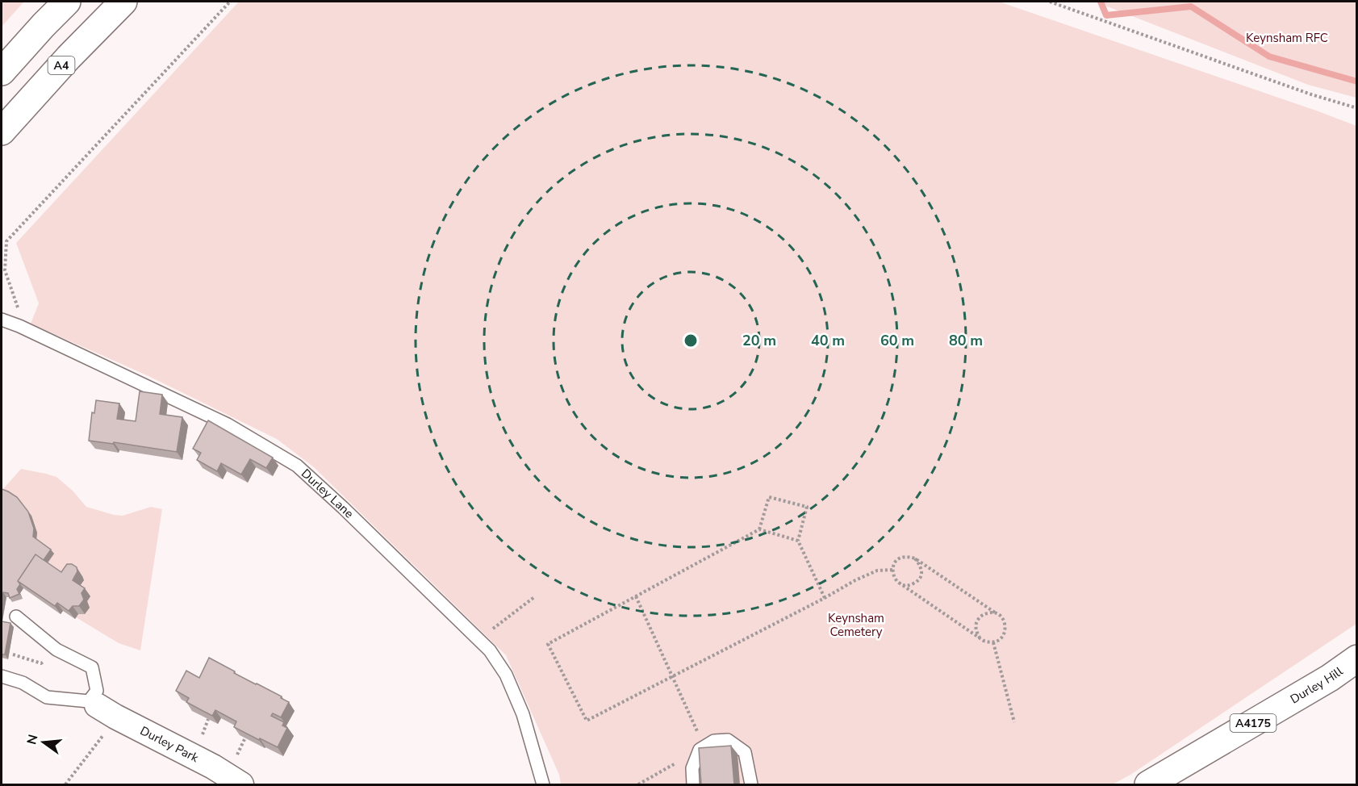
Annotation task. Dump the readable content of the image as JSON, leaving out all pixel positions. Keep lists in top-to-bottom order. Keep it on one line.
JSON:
{"streets":{"main road":["A4","Durley Hill","A4175"],"street":["Durley Park"],"lane":["Durley Lane"]},"parks":["Keynsham RFC","Keynsham Cemetery"],"north":"left","rings":["20 m","40 m","60 m","80 m"]}
